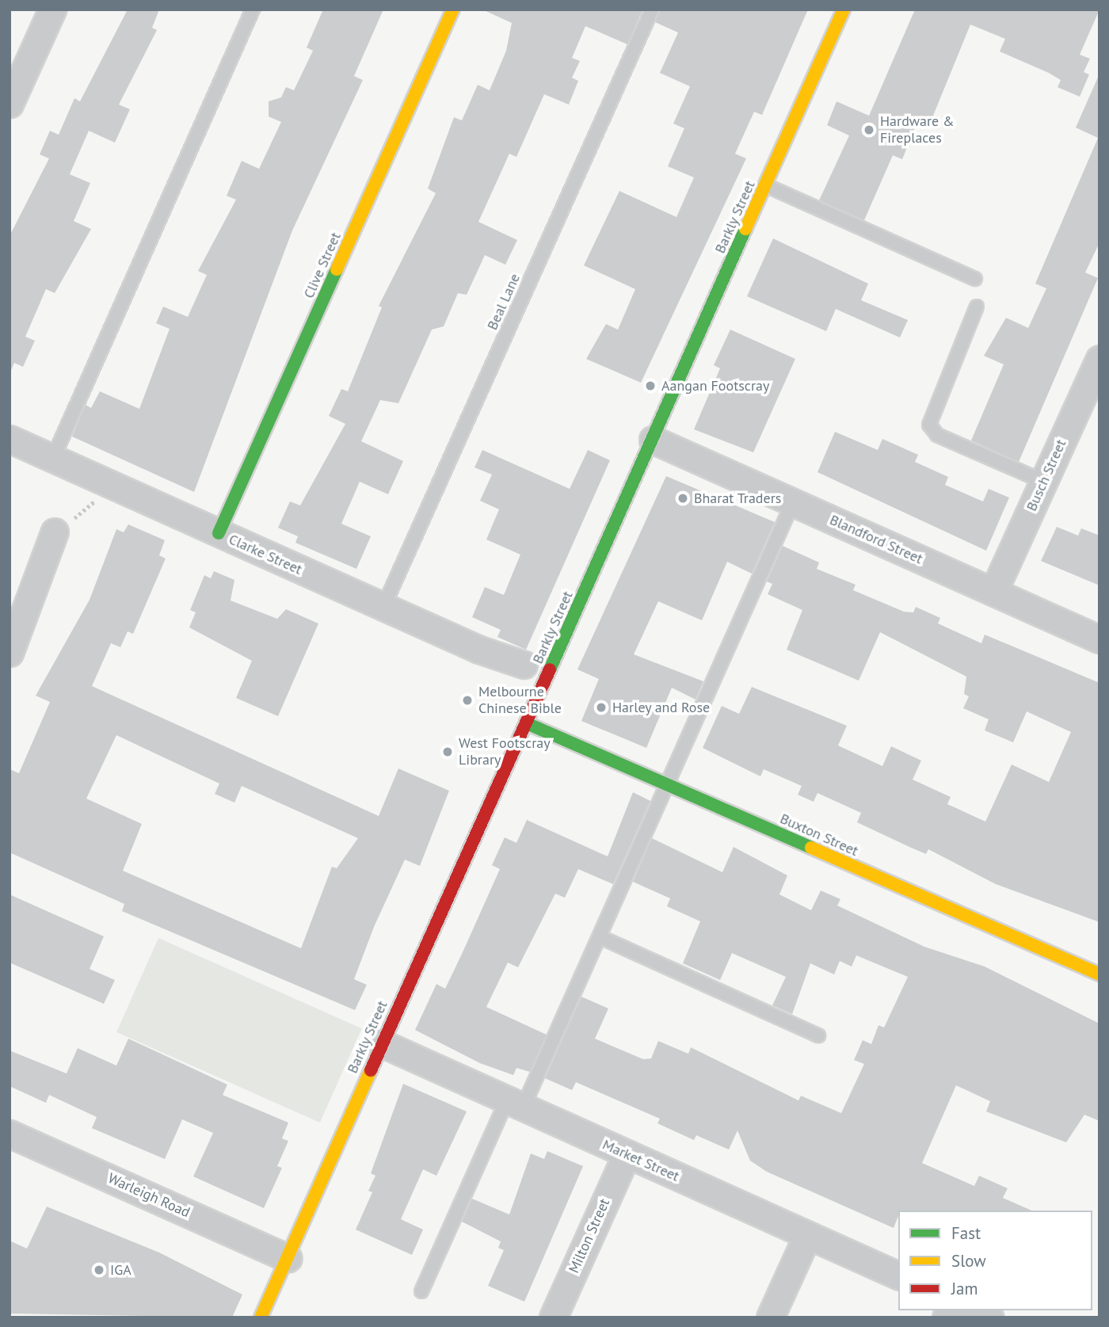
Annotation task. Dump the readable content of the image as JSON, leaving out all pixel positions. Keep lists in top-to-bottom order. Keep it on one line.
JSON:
{"streets":{"street":["Barkly Street","Clive Street","Busch Street","Blandford Street","Clarke Street","Buxton Street","Market Street","Warleigh Road","Milton Street"],"lane":["Beal Lane"]},"crossings":[["Barkly Street","Blandford Street"],["Barkly Street","Buxton Street"],["Barkly Street","Market Street"],["Barkly Street","Warleigh Road"],["Clive Street","Clarke Street"],["Beal Lane","Clarke Street"],["Busch Street","Blandford Street"],["Market Street","Milton Street"]],"places":["Hardware & Fireplaces","Aangan Footscray","Bharat Traders","Melbourne Chinese Bible","Harley and Rose","West Footscray Library","IGA"],"legend":["Fast","Slow","Jam"]}
